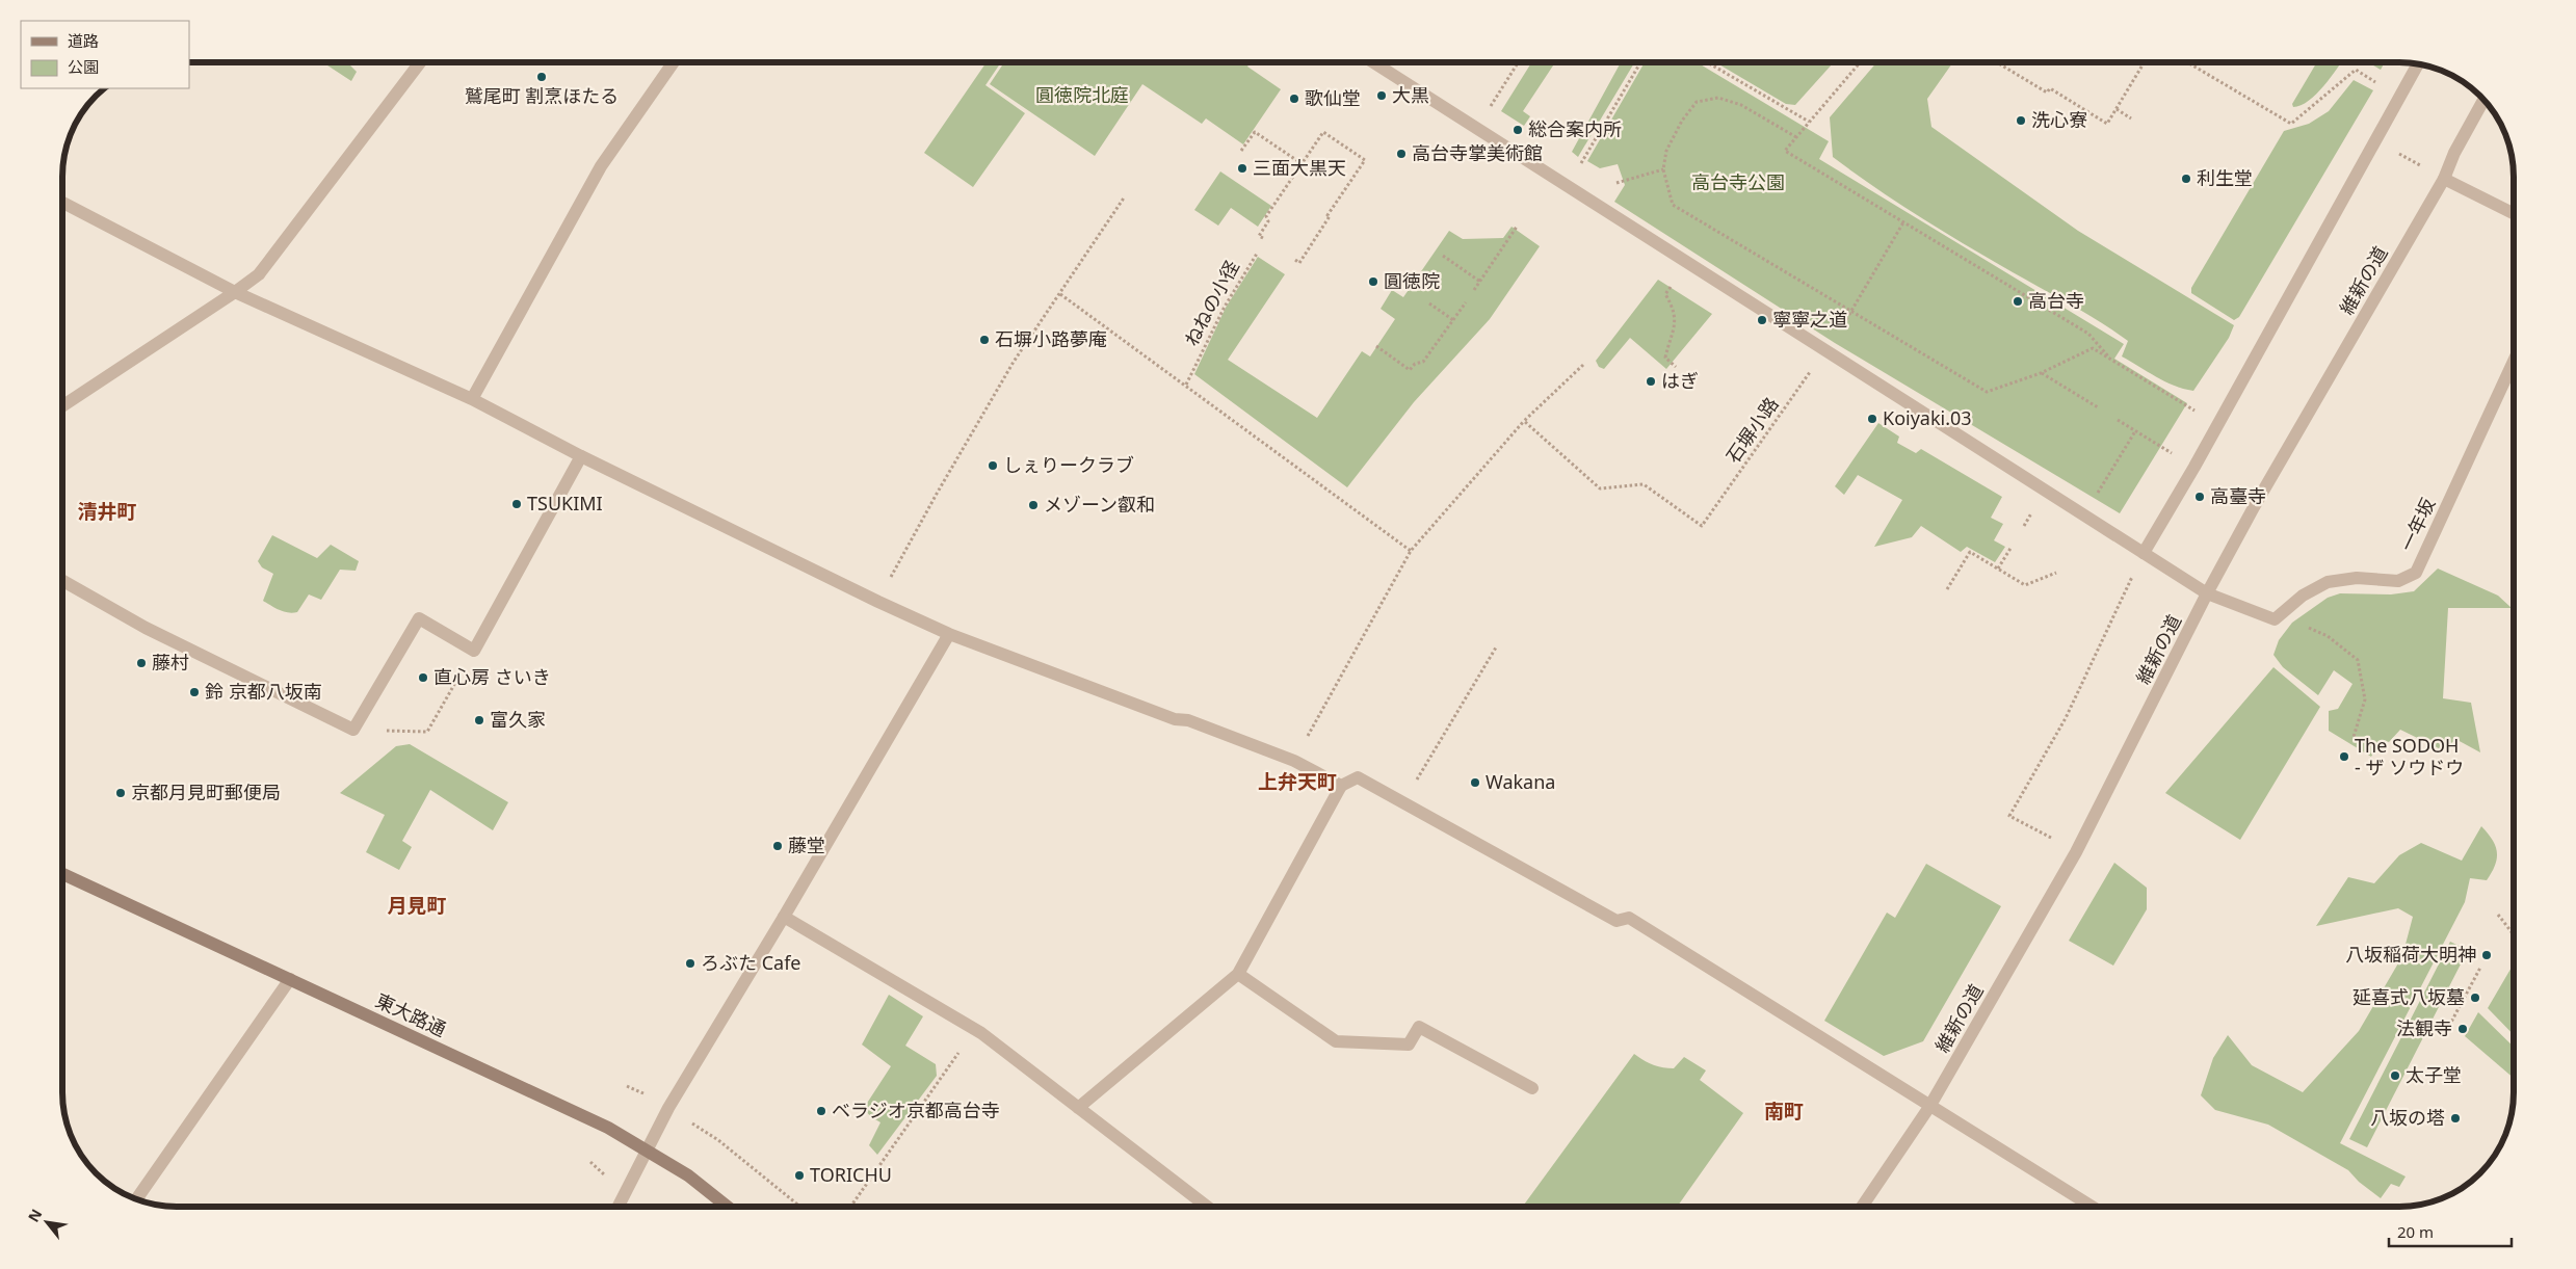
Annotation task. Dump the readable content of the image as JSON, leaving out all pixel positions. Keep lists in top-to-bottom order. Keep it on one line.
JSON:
{"streets":{"main road":["東大路通"],"street":["維新の道","一年坂"],"path":["ねねの小径","石塀小路"]},"districts":["清井町","上弁天町","月見町","南町"],"parks":["圓徳院北庭","高台寺公園"],"places":["鷲尾町 割烹ほたる","大黒","歌仙堂","洗心寮","総合案内所","高台寺掌美術館","三面大黒天","利生堂","圓徳院","高台寺","寧寧之道","石塀小路夢庵","はぎ","Koiyaki.03","しぇりークラブ","高臺寺","TSUKIMI","メゾーン叡和","藤村","直心房 さいき","鈴 京都八坂南","富久家","The SODOH - ザ ソウドウ","Wakana","京都月見町郵便局","藤堂","八坂稲荷大明神","ろぶた Cafe","延喜式八坂墓","法観寺","太子堂","ベラジオ京都高台寺","八坂の塔","TORICHU"],"legend":["道路","公園"],"scale_bar":"20 m","north":"top left"}
